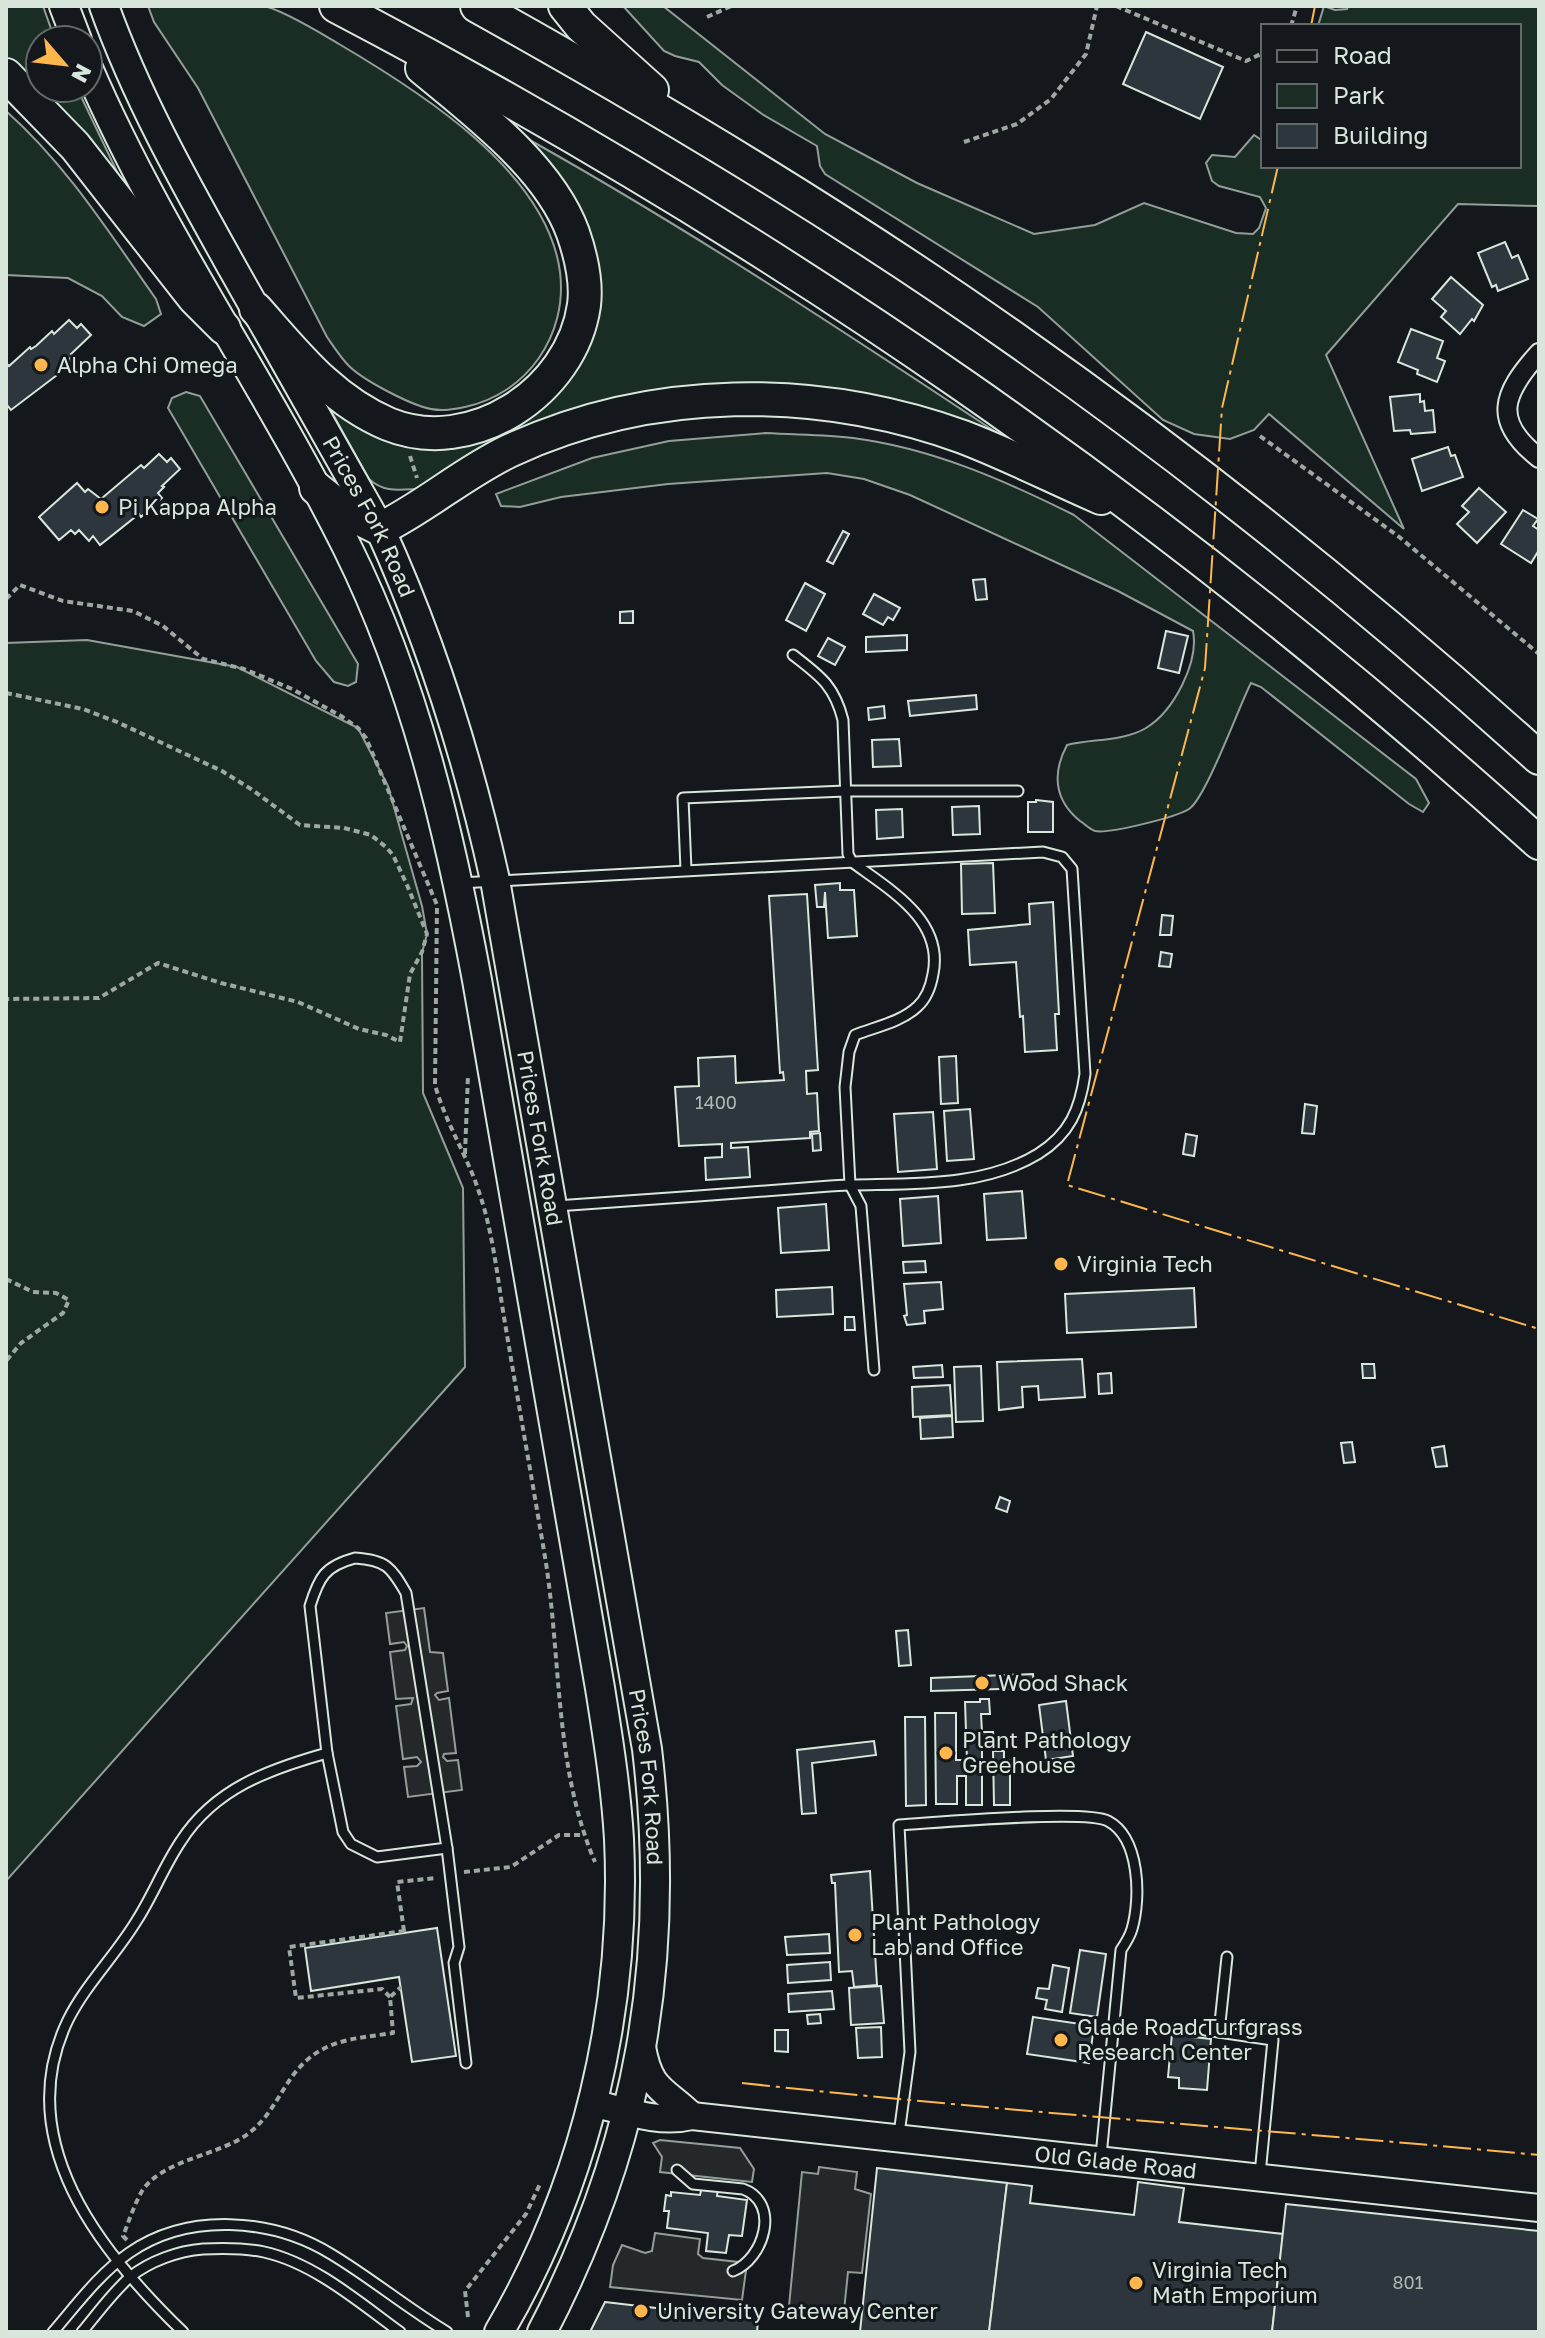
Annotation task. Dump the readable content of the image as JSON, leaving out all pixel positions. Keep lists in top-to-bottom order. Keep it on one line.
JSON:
{"streets":{"main road":["Prices Fork Road"],"street":["Old Glade Road"]},"crossings":[["Prices Fork Road","Old Glade Road"]],"places":["Alpha Chi Omega","Pi Kappa Alpha","Virginia Tech","Wood Shack","Plant Pathology Greehouse","Plant Pathology Lab and Office","Glade Road Turfgrass Research Center","Virginia Tech Math Emporium","University Gateway Center"],"house_numbers":["1400","801"],"legend":["Road","Park","Building"],"north":"bottom right"}
